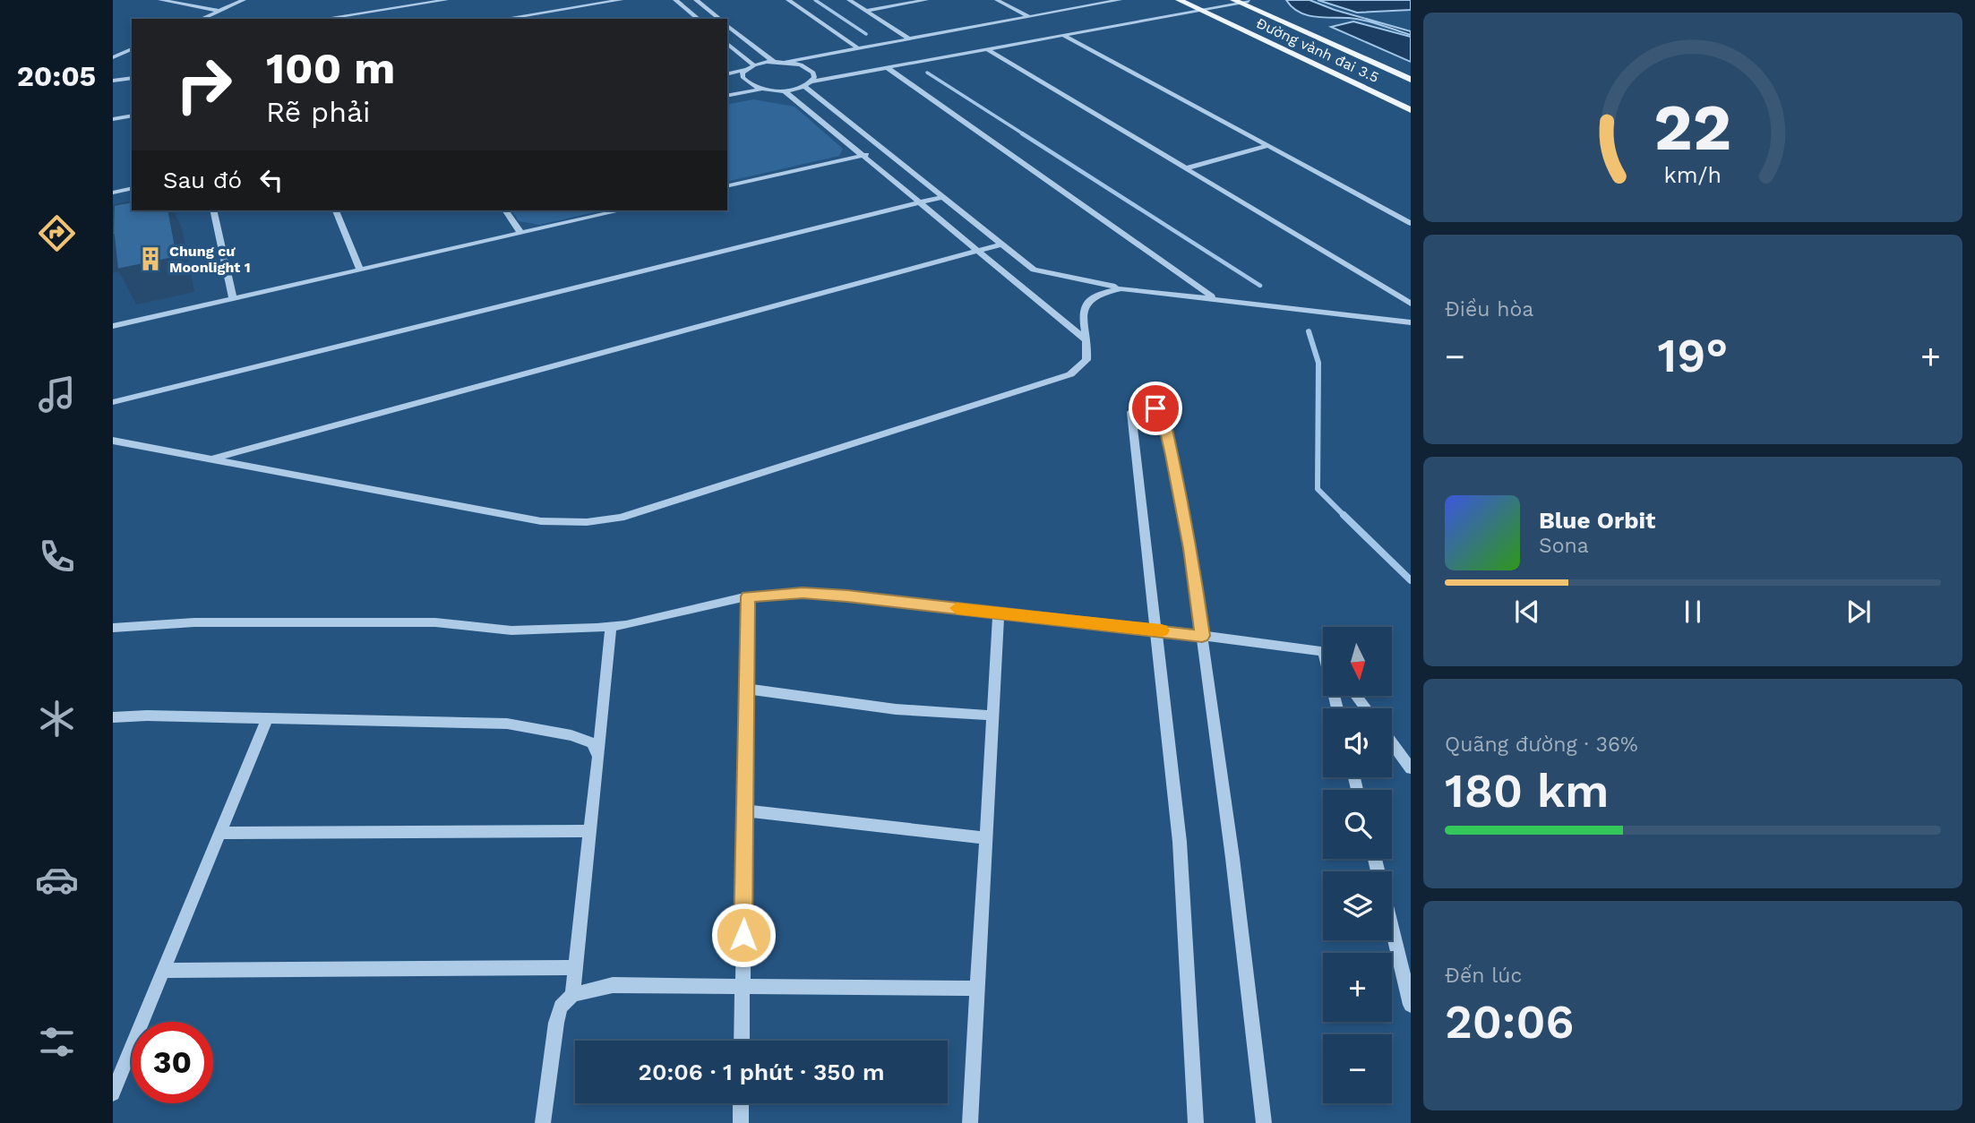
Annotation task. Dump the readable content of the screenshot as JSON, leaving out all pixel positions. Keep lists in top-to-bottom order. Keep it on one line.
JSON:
{"streets":{"main road":["Đường vành đai 3.5"]},"places":{"building":["Chung cư Moonlight 1"]},"north":"bottom","page":{"tabs":"20:05","turn":["100 m","Rẽ phải"],"then":"Sau đó","tile":["Điều hòa",["Quãng đường · 36%","180 km"],["Đến lúc","20:06"]],"heat":["−","19°","+"],"song":["Blue Orbit","Sona"],"map_buttons":["+","−"],"limit":"30","trip":"20:06 · 1 phút · 350 m","gauge":["22","km/h"]}}
